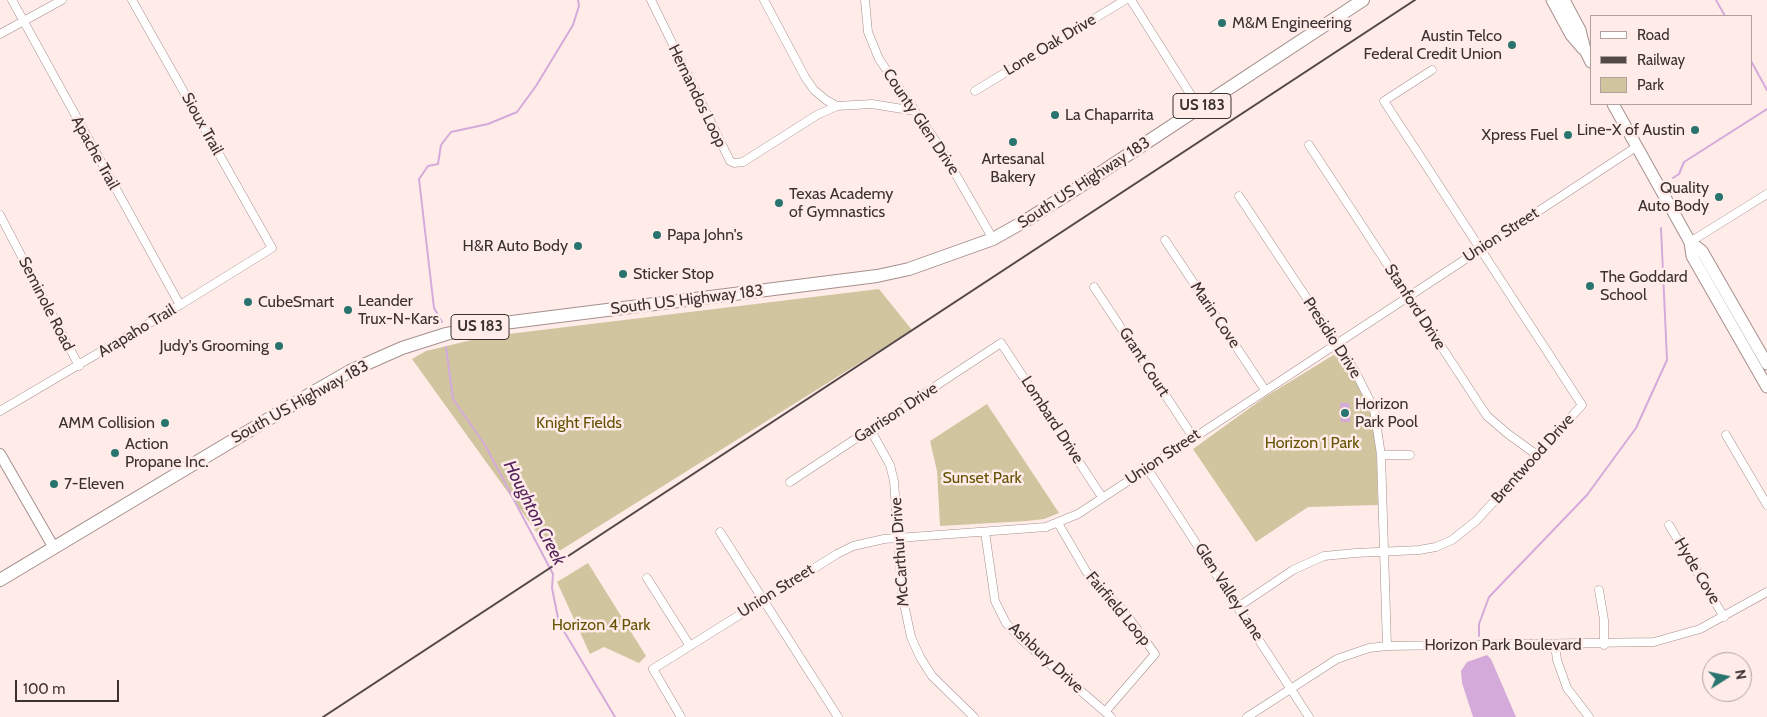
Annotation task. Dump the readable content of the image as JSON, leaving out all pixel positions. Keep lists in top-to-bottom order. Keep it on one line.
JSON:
{"streets":{"main road":["US 183","South US Highway 183"],"street":["Lone Oak Drive","Hernandos Loop","County Glen Drive","Sioux Trail","Apache Trail","Union Street","Seminole Road","Stanford Drive","Marin Cove","Arapaho Trail","Presidio Drive","Grant Court","Garrison Drive","Lombard Drive","Brentwood Drive","McCarthur Drive","Hyde Cove","Glen Valley Lane","Fairfield Loop","Horizon Park Boulevard","Ashbury Drive"]},"crossings":[["Hernandos Loop","County Glen Drive"],["County Glen Drive","South US Highway 183"],["Sioux Trail","Arapaho Trail"],["Apache Trail","Arapaho Trail"],["Union Street","Stanford Drive"],["Union Street","Marin Cove"],["Union Street","Presidio Drive"],["Union Street","Grant Court"],["Union Street","Lombard Drive"],["Union Street","Brentwood Drive"],["Union Street","McCarthur Drive"],["Union Street","Glen Valley Lane"],["Union Street","Fairfield Loop"],["Union Street","Ashbury Drive"],["Seminole Road","Arapaho Trail"],["Stanford Drive","Brentwood Drive"],["Presidio Drive","Brentwood Drive"],["Presidio Drive","Horizon Park Boulevard"],["Garrison Drive","Lombard Drive"],["Garrison Drive","McCarthur Drive"],["Brentwood Drive","Glen Valley Lane"],["Hyde Cove","Horizon Park Boulevard"],["Glen Valley Lane","Horizon Park Boulevard"],["Fairfield Loop","Ashbury Drive"]],"water":["Houghton Creek"],"parks":["Knight Fields","Horizon 1 Park","Sunset Park","Horizon 4 Park"],"places":["M&M Engineering","Austin Telco Federal Credit Union","La Chaparrita","Line-X of Austin","Xpress Fuel","Artesanal Bakery","Quality Auto Body","Texas Academy of Gymnastics","Papa John's","H&R Auto Body","Sticker Stop","The Goddard School","CubeSmart","Leander Trux-N-Kars","Judy's Grooming","Horizon Park Pool","AMM Collision","Action Propane Inc.","7-Eleven"],"legend":["Road","Railway","Park"],"scale_bar":"100 m","north":"right"}
